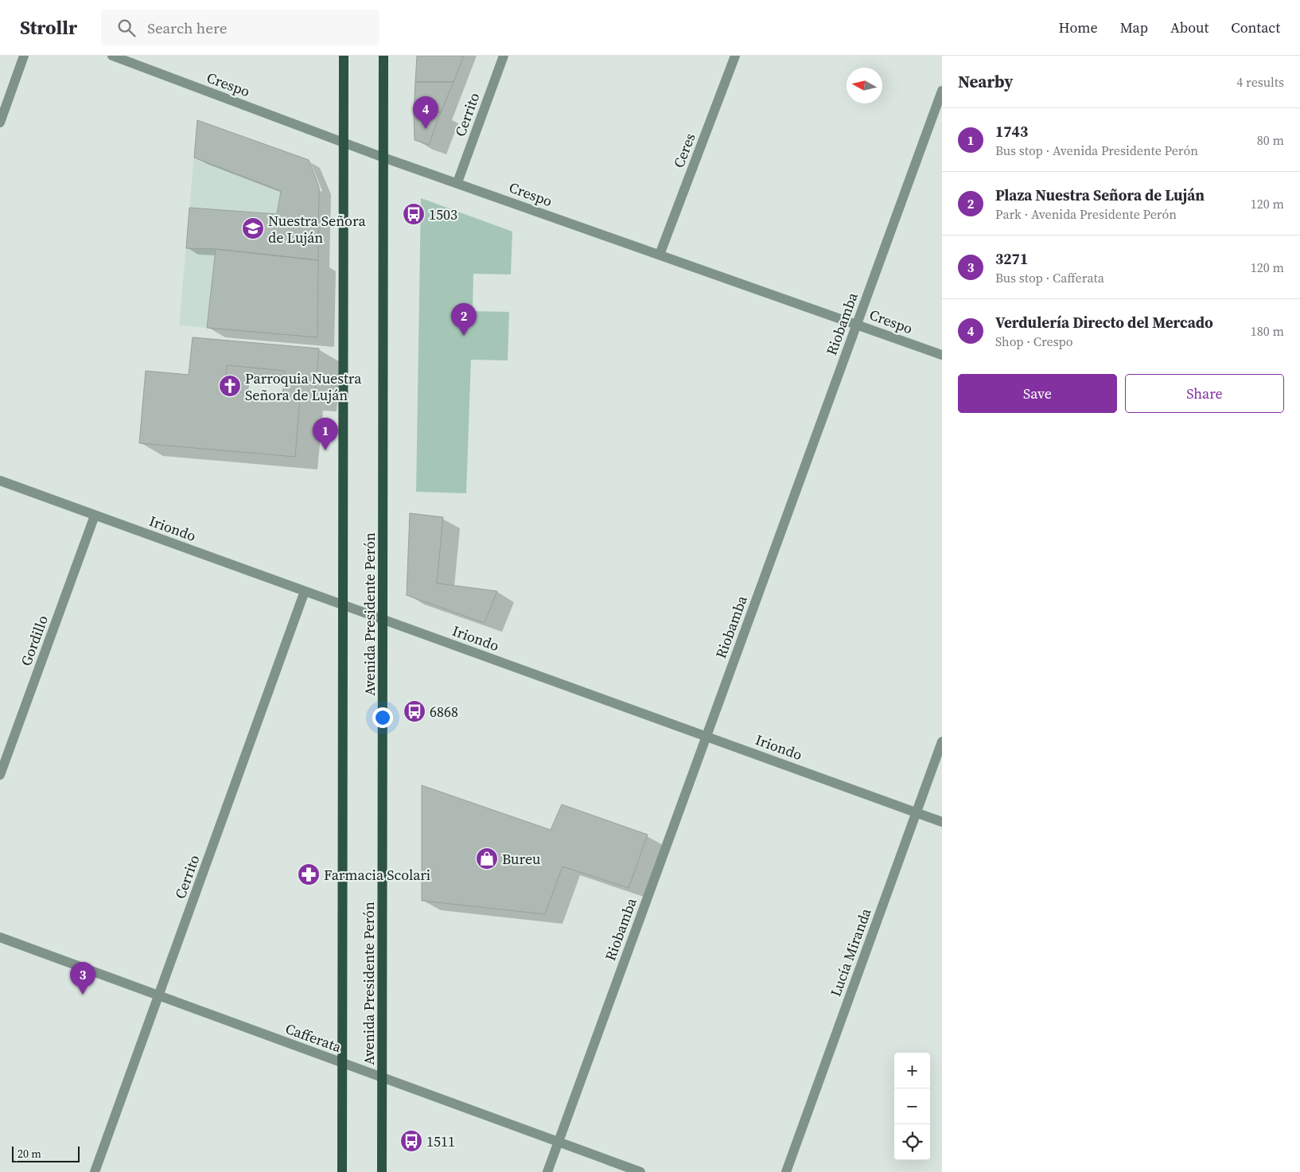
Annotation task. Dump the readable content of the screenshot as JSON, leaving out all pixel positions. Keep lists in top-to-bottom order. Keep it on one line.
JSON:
{"streets":{"main road":["Avenida Presidente Perón"],"street":["Crespo","Cerrito","Ceres","Riobamba","Iriondo","Gordillo","Lucía Miranda","Cafferata"]},"crossings":[["Crespo","Cerrito"],["Crespo","Ceres"],["Crespo","Riobamba"],["Crespo","Avenida Presidente Perón"],["Cerrito","Iriondo"],["Cerrito","Cafferata"],["Riobamba","Iriondo"],["Riobamba","Cafferata"],["Iriondo","Avenida Presidente Perón"],["Iriondo","Gordillo"],["Iriondo","Lucía Miranda"],["Avenida Presidente Perón","Cafferata"]],"places":{"bus stop":["1503","6868","1511"],"school or university":["Nuestra Señora de Luján"],"church":["Parroquia Nuestra Señora de Luján"],"shop":["Bureu"],"pharmacy":["Farmacia Scolari"]},"scale_bar":"20 m","north":"left","page":{"header":"Strollr","search":"Search here","nav":["Home","Map","About","Contact"],"heading":["Nearby","4 results"],"pins":["4","2","1","3"],"list":[{"mark":"1","name":"1743","note":"Bus stop · Avenida Presidente Perón","value":"80 m"},{"mark":"2","name":"Plaza Nuestra Señora de Luján","note":"Park · Avenida Presidente Perón","value":"120 m"},{"mark":"3","name":"3271","note":"Bus stop · Cafferata","value":"120 m"},{"mark":"4","name":"Verdulería Directo del Mercado","note":"Shop · Crespo","value":"180 m"}],"buttons":["Save","Share"],"map_buttons":["+","−"],"scale":"20 m"}}
